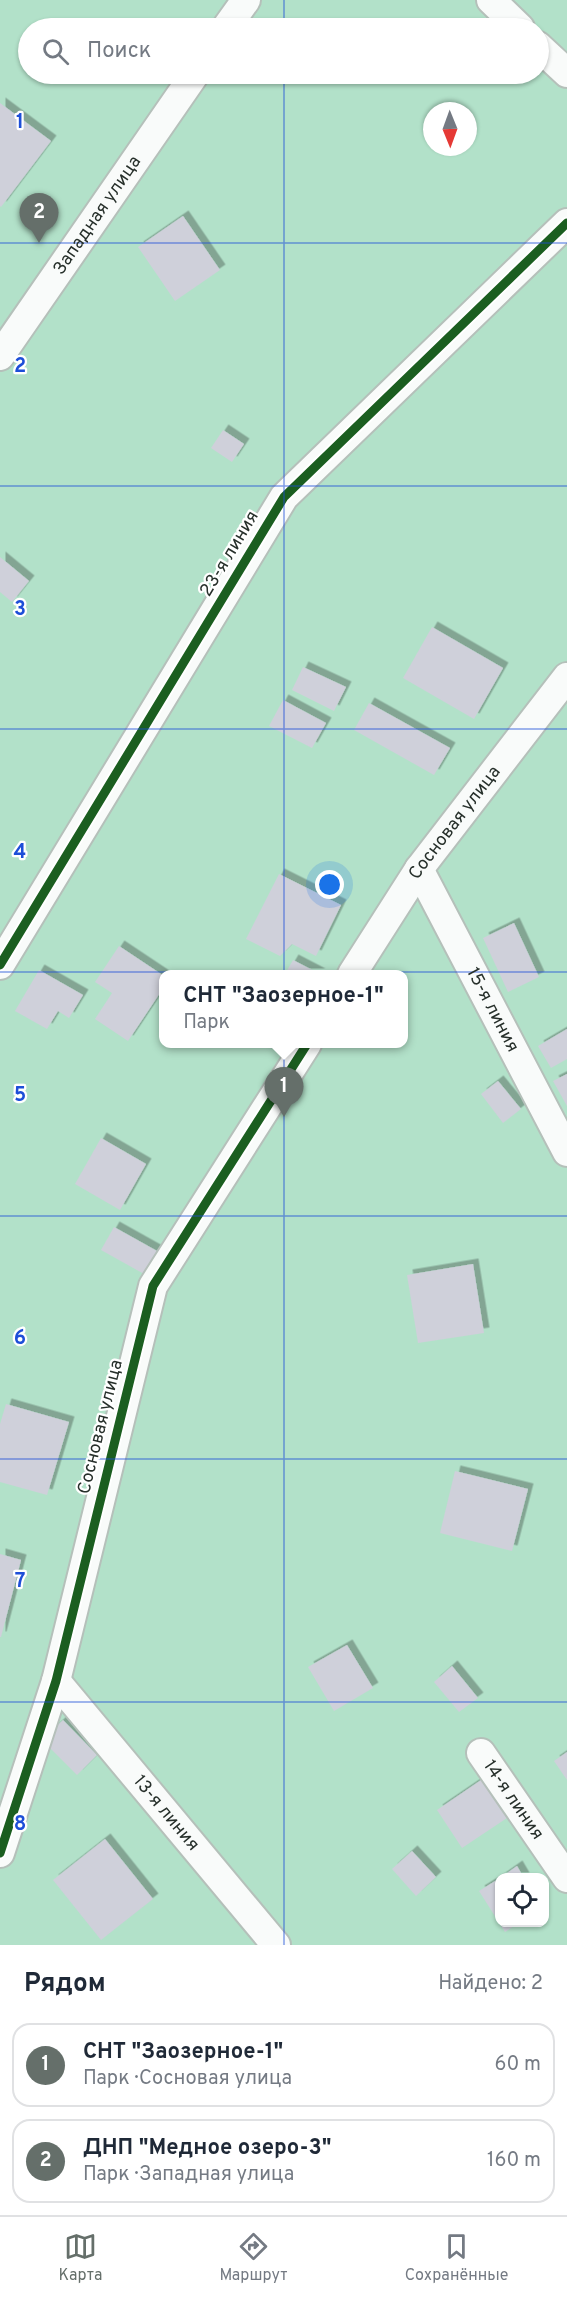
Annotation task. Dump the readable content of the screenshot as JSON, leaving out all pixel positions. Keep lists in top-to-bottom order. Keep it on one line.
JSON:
{"streets":{"street":["Западная улица","23-я линия","Сосновая улица","15-я линия","14-я линия","13-я линия"]},"crossings":[["Сосновая улица","15-я линия"],["Сосновая улица","13-я линия"]],"north":"bottom","page":{"search":"Поиск","pins":["2","1"],"popup":["СНТ \"Заозерное-1\"","Парк"],"heading":["Рядом","Найдено: 2"],"list":[{"mark":"1","name":"СНТ \"Заозерное-1\"","note":"Парк · Сосновая улица","value":"60 m"},{"mark":"2","name":"ДНП \"Медное озеро-3\"","note":"Парк · Западная улица","value":"160 m"}],"nav":["Карта","Маршрут","Сохранённые"]},"grid":{"rows":["1","2","3","4","5","6","7","8"]}}
